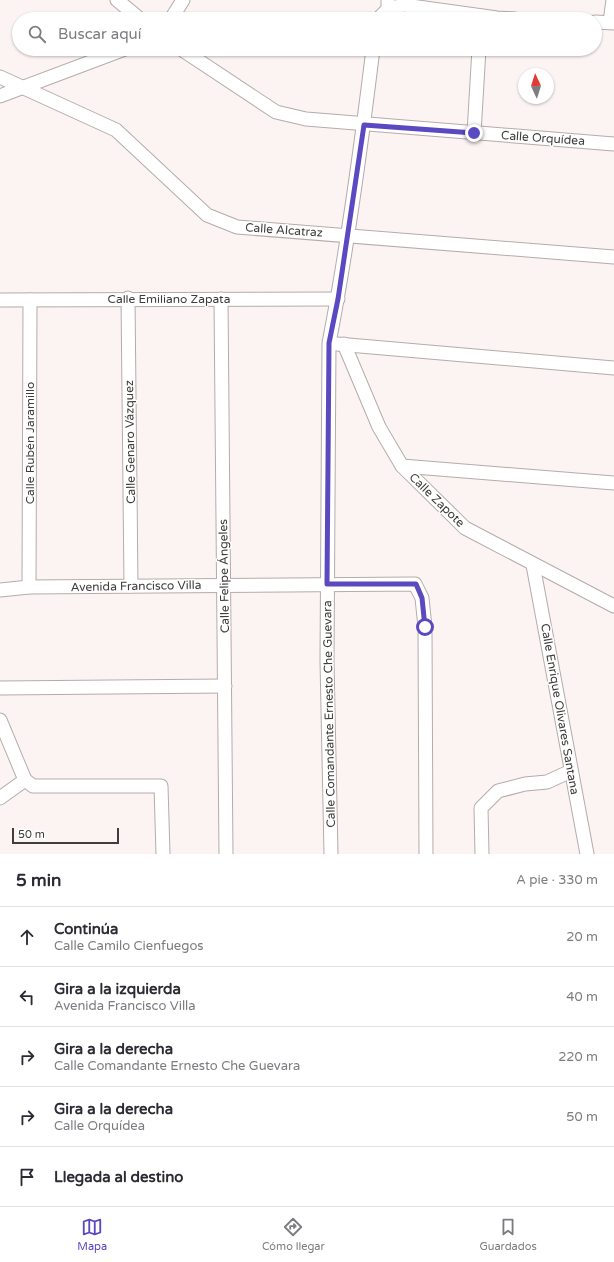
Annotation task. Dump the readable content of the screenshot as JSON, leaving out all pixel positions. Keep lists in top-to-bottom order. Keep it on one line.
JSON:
{"streets":{"street":["Calle Orquídea","Calle Alcatraz","Calle Emiliano Zapata","Calle Genaro Vázquez","Calle Rubén Jaramillo","Calle Zapote","Calle Felipe Ángeles","Avenida Francisco Villa","Calle Enrique Olivares Santana","Calle Comandante Ernesto Che Guevara"]},"crossings":[["Calle Orquídea","Calle Comandante Ernesto Che Guevara"],["Calle Alcatraz","Calle Comandante Ernesto Che Guevara"],["Calle Emiliano Zapata","Calle Genaro Vázquez"],["Calle Emiliano Zapata","Calle Rubén Jaramillo"],["Calle Emiliano Zapata","Calle Felipe Ángeles"],["Calle Emiliano Zapata","Calle Comandante Ernesto Che Guevara"],["Calle Genaro Vázquez","Avenida Francisco Villa"],["Calle Rubén Jaramillo","Avenida Francisco Villa"],["Calle Zapote","Calle Enrique Olivares Santana"],["Calle Felipe Ángeles","Avenida Francisco Villa"],["Avenida Francisco Villa","Calle Comandante Ernesto Che Guevara"]],"scale_bar":"50 m","north":"top","page":{"search":"Buscar aquí","scale":"50 m","heading":["5 min","A pie · 330 m"],"list":[["Continúa","Calle Camilo Cienfuegos","20 m"],["Gira a la izquierda","Avenida Francisco Villa","40 m"],["Gira a la derecha","Calle Comandante Ernesto Che Guevara","220 m"],["Gira a la derecha","Calle Orquídea","50 m"],"Llegada al destino"],"nav":["Mapa","Cómo llegar","Guardados"]}}
